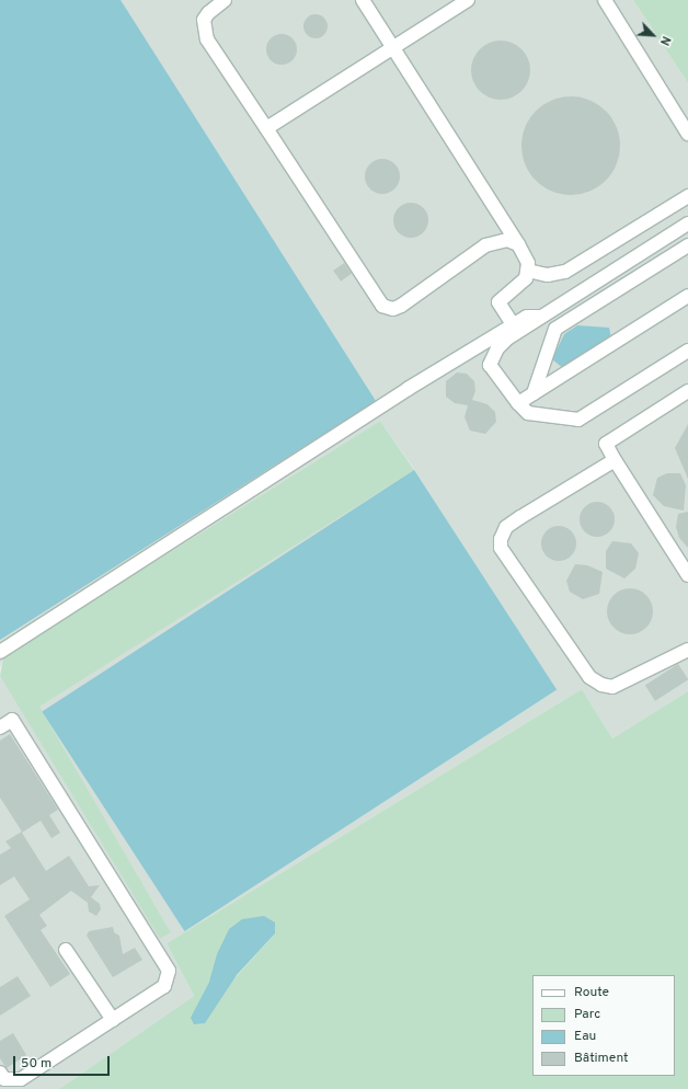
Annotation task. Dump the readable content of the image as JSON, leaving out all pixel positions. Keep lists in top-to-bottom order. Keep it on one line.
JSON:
{"legend":["Route","Parc","Eau","Bâtiment"],"scale_bar":"50 m","north":"bottom right"}
